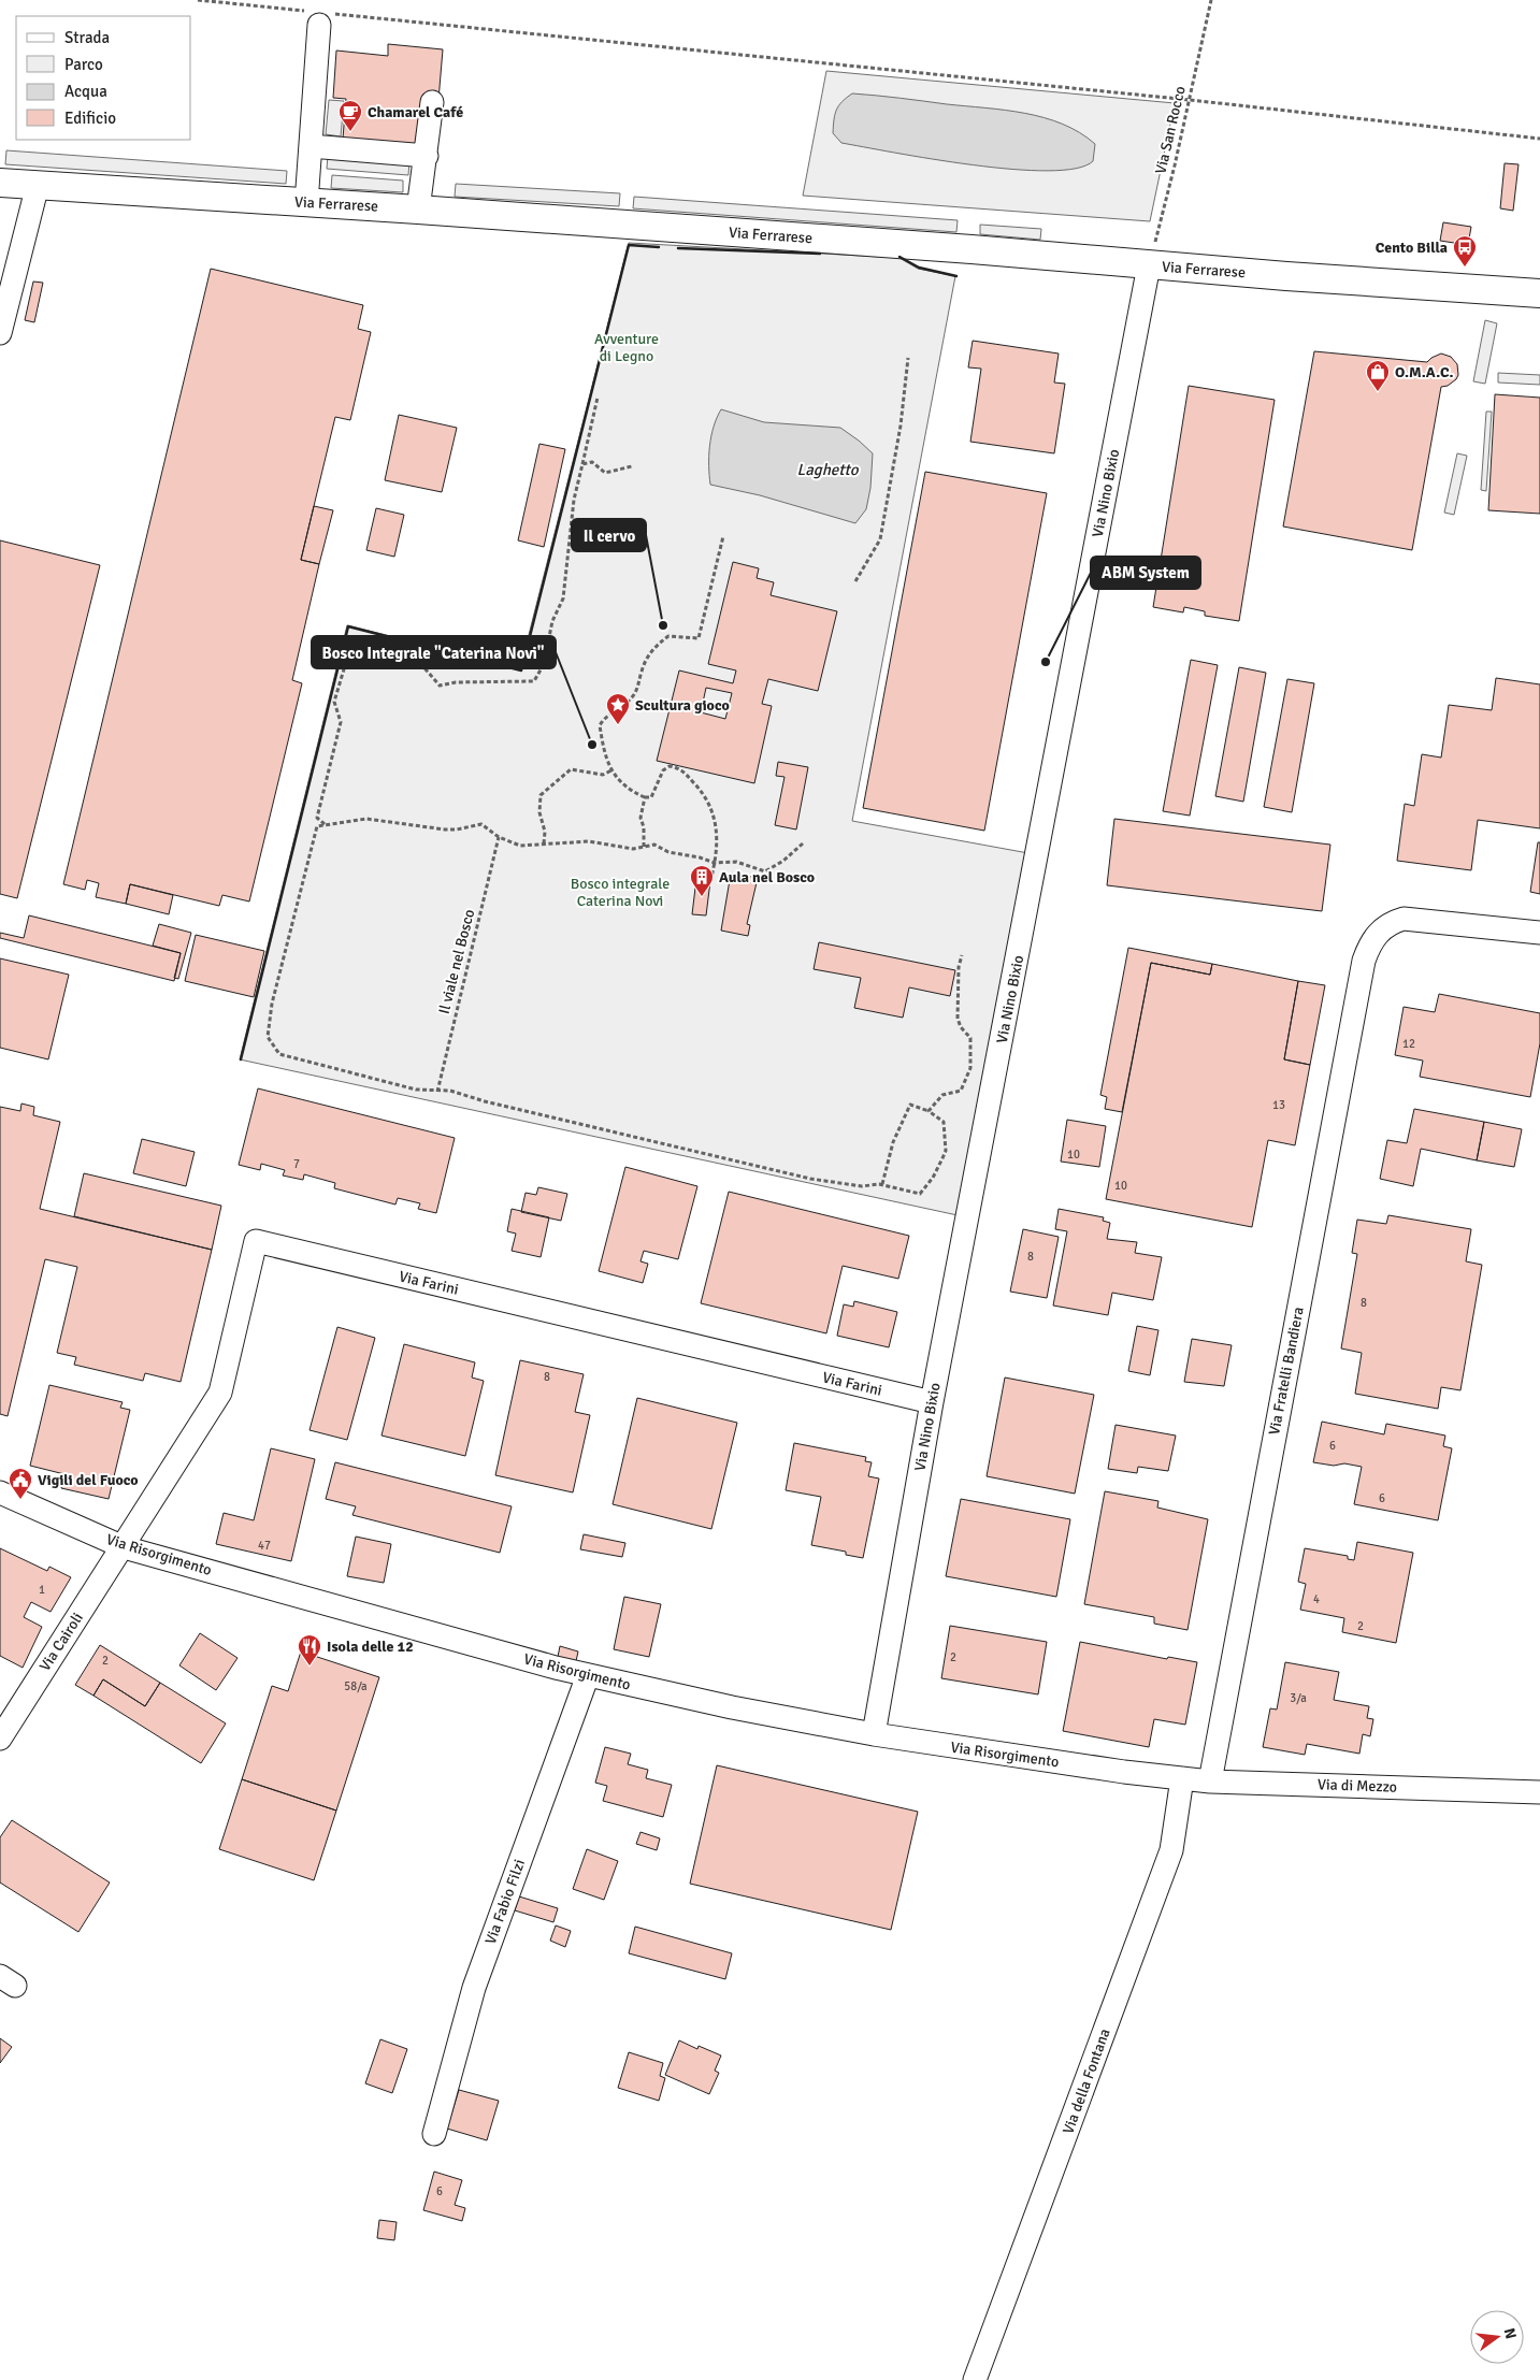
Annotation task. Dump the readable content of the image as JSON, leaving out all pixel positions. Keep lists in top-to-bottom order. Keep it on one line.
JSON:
{"streets":{"main road":["Via Ferrarese"],"street":["Via Nino Bixio","Via Farini","Via Fratelli Bandiera","Via Risorgimento","Via Cairoli","Via di Mezzo","Via Fabio Filzi","Via della Fontana"],"path":["Via San Rocco","Il viale nel Bosco"]},"crossings":[["Via San Rocco","Via Ferrarese"],["Via San Rocco","Via Nino Bixio"],["Via Ferrarese","Via Nino Bixio"],["Via Nino Bixio","Via Farini"],["Via Nino Bixio","Via Risorgimento"],["Via Farini","Via Risorgimento"],["Via Farini","Via Cairoli"],["Via Fratelli Bandiera","Via di Mezzo"],["Via Risorgimento","Via Cairoli"],["Via Risorgimento","Via di Mezzo"],["Via Risorgimento","Via Fabio Filzi"],["Via Risorgimento","Via della Fontana"],["Via di Mezzo","Via della Fontana"]],"water":["Laghetto"],"parks":["Avventure di Legno","Bosco integrale Caterina Novi"],"places":{"cafe":["Chamarel Café"],"bus stop":["Cento Billa"],"shop":["O.M.A.C."],"other":["Il cervo","ABM System","Bosco Integrale \"Caterina Novi\""],"place":["Scultura gioco"],"building":["Aula nel Bosco"],"public building":["Vigili del Fuoco"],"restaurant":["Isola delle 12"]},"house_numbers":["12","13","10","7","10","8","8","8","6","6","47","1","4","2","2","2","58/a","3/a","6"],"legend":["Strada","Parco","Acqua","Edificio"],"north":"right"}
